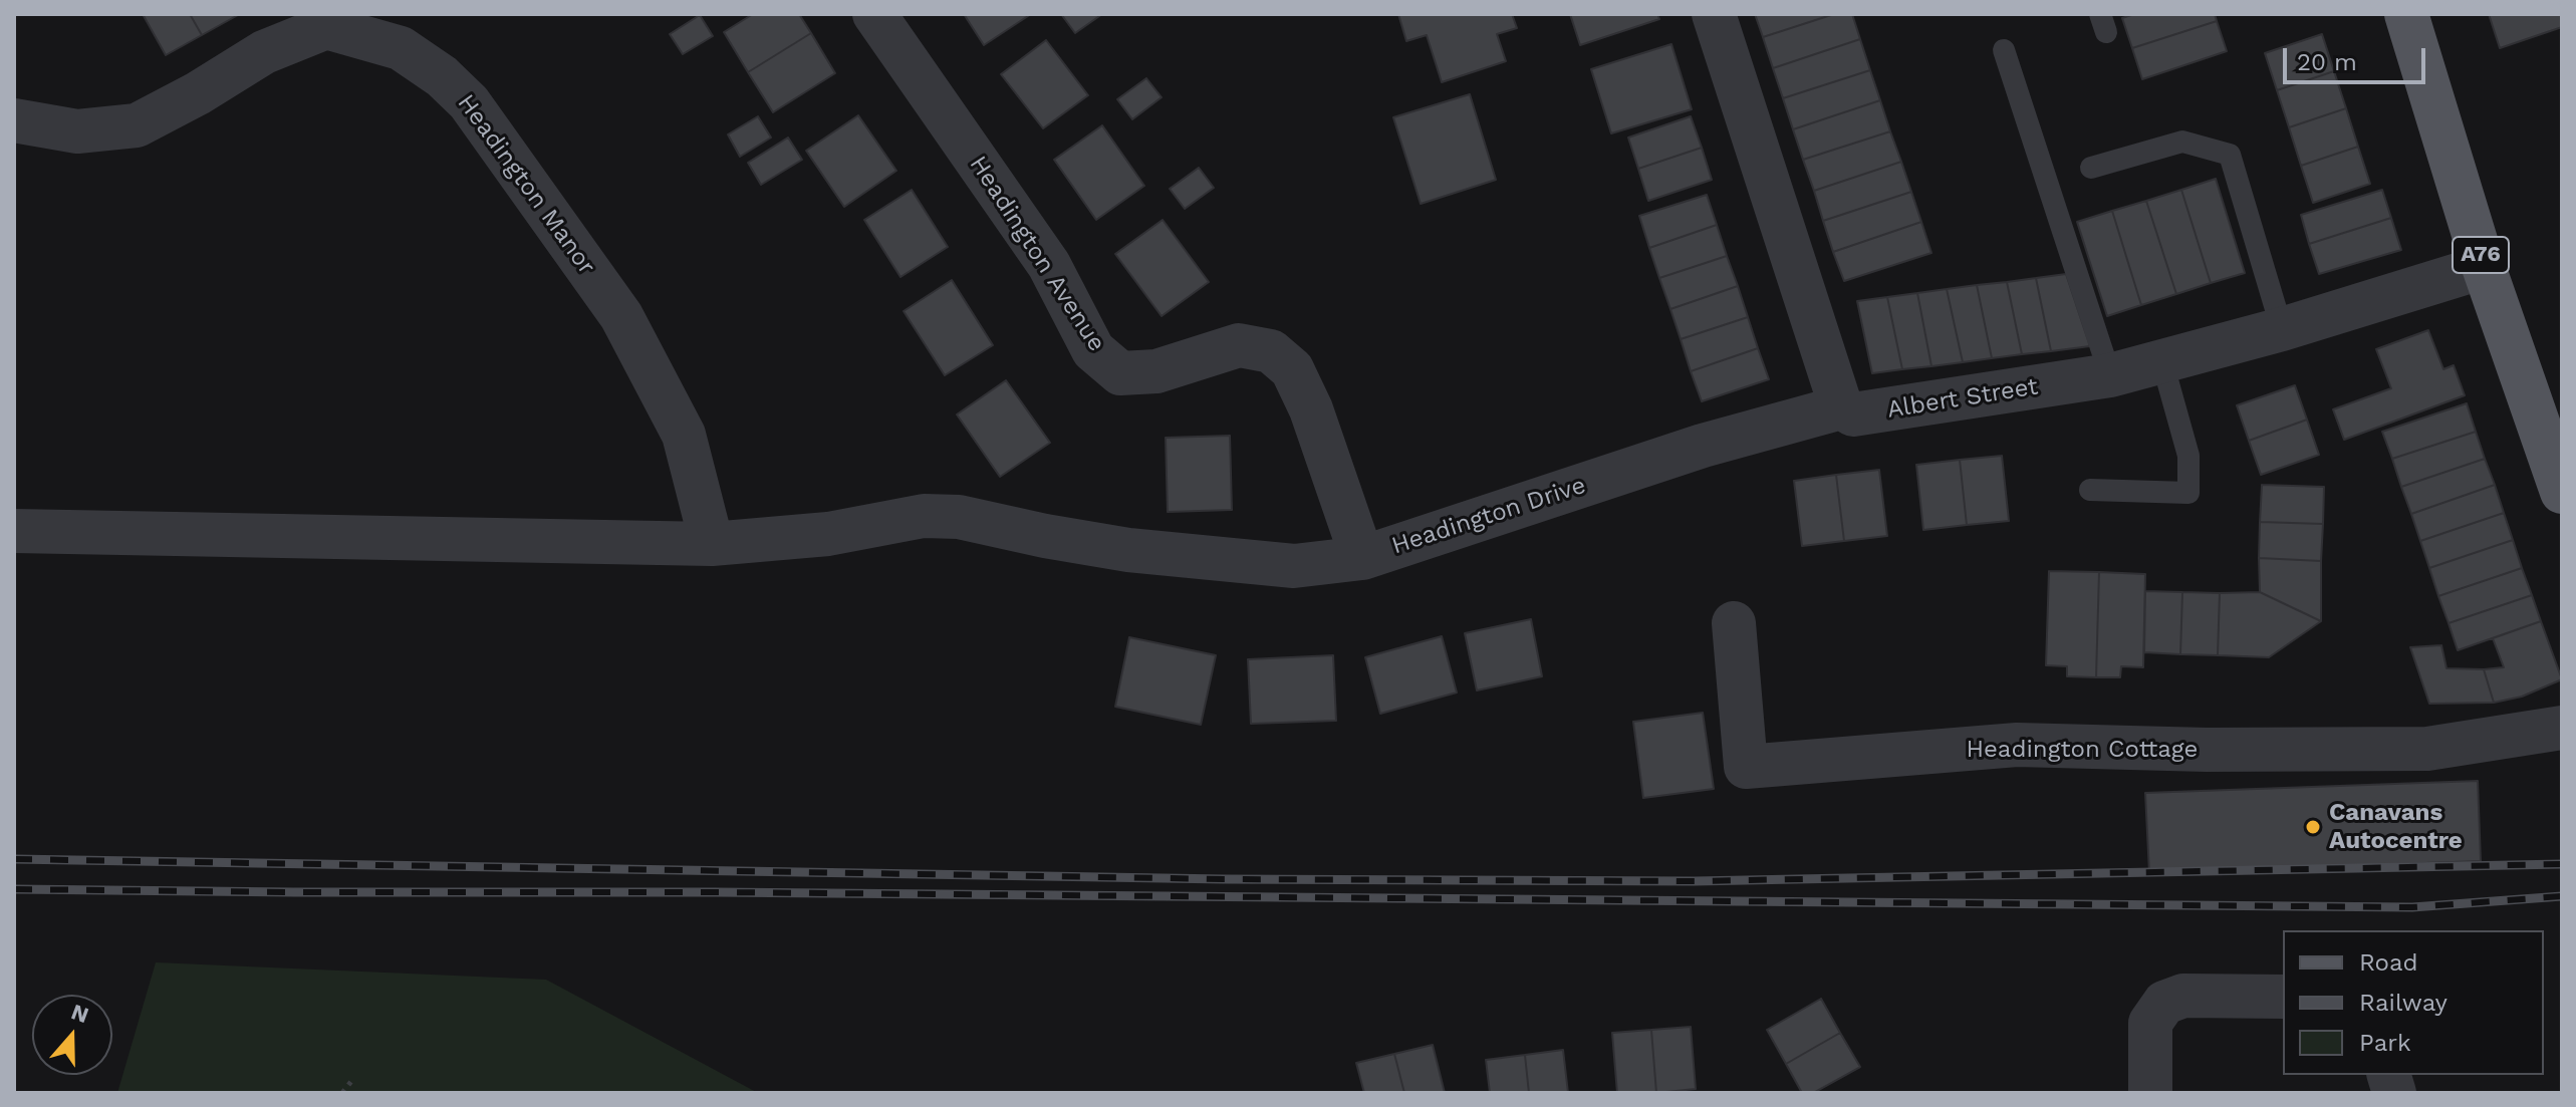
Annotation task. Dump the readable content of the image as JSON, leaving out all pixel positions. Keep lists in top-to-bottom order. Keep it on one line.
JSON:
{"streets":{"main road":["A76"],"street":["Headington Manor","Headington Avenue","Albert Street","Headington Drive","Headington Cottage"]},"crossings":[["Headington Manor","Headington Drive"],["Headington Avenue","Headington Drive"],["A76","Albert Street"],["Albert Street","Headington Drive"]],"places":["Canavans Autocentre"],"legend":["Road","Railway","Park"],"scale_bar":"20 m","north":"top"}
